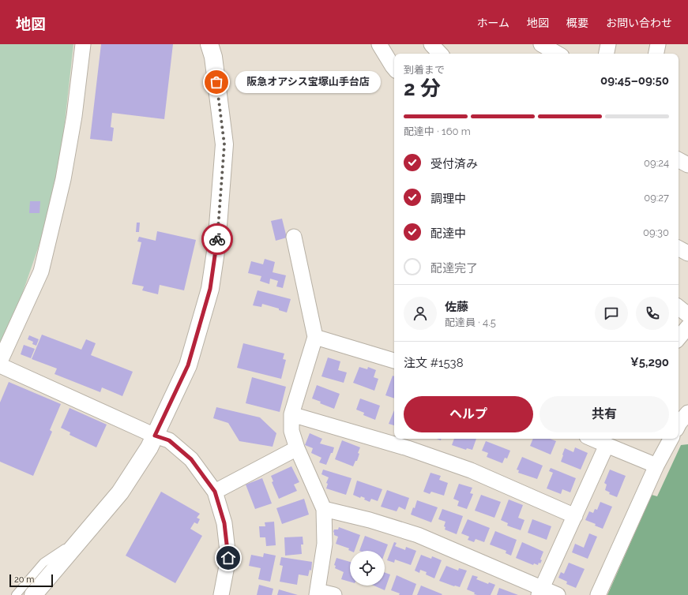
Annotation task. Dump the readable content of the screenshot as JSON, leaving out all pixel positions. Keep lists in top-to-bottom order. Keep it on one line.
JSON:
{"places":["阪急オアシス宝塚山手台店"],"scale_bar":"20 m","page":{"header":"地図","nav":["ホーム","地図","概要","お問い合わせ"],"heading":["2 分","到着まで","09:45–09:50"],"panel":["佐藤","配達員 · 4.5","注文 #1538","¥5,290"],"bubble":"阪急オアシス宝塚山手台店","bar":"配達中 · 160 m","list":[["受付済み","09:24"],["調理中","09:27"],["配達中","09:30"],"配達完了"],"buttons":["ヘルプ","共有"],"scale":"20 m"}}
